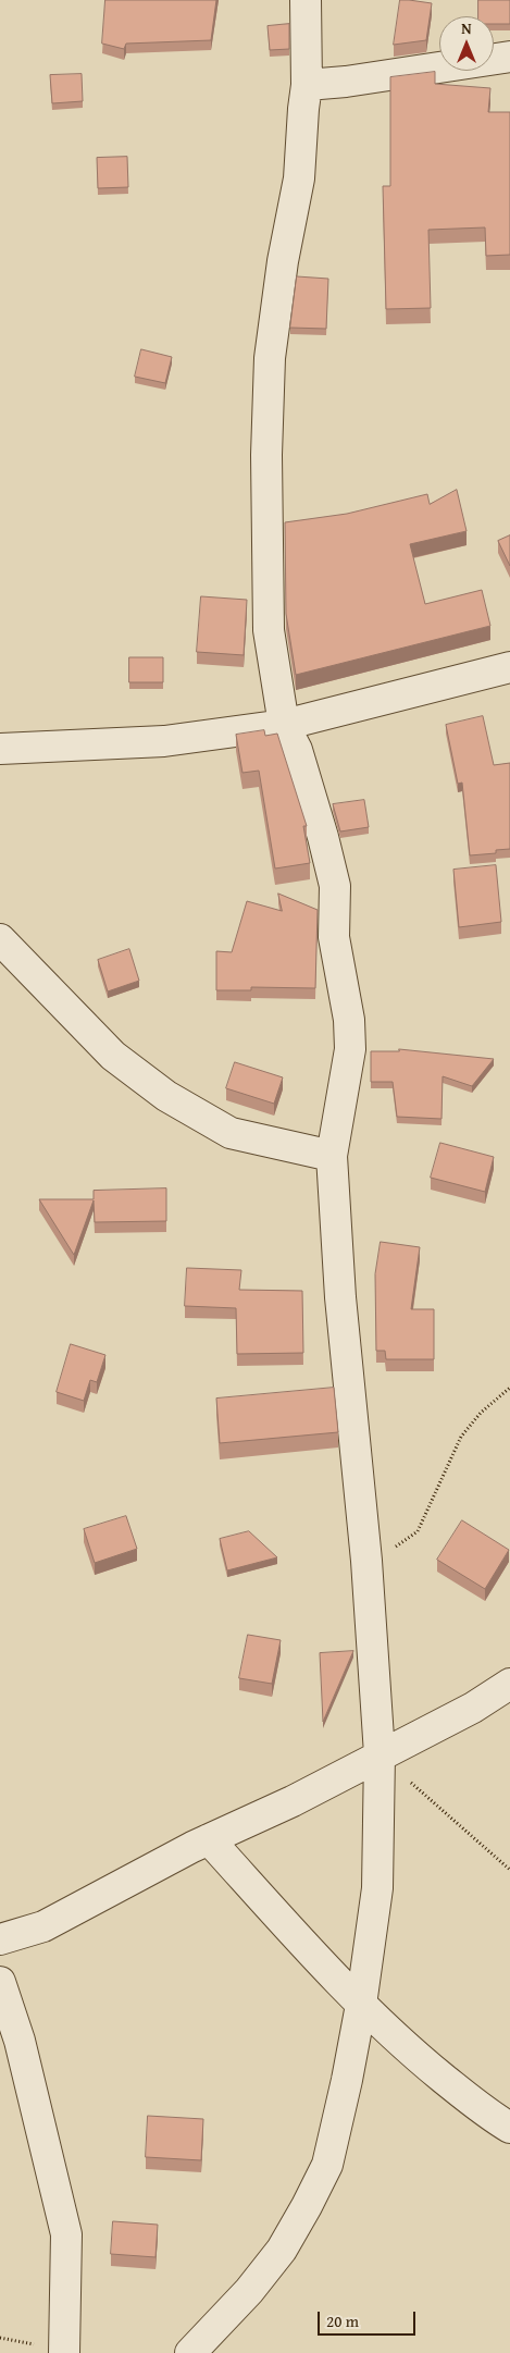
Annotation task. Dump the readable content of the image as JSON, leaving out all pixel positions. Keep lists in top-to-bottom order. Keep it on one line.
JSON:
{"scale_bar":"20 m","north":"top"}
